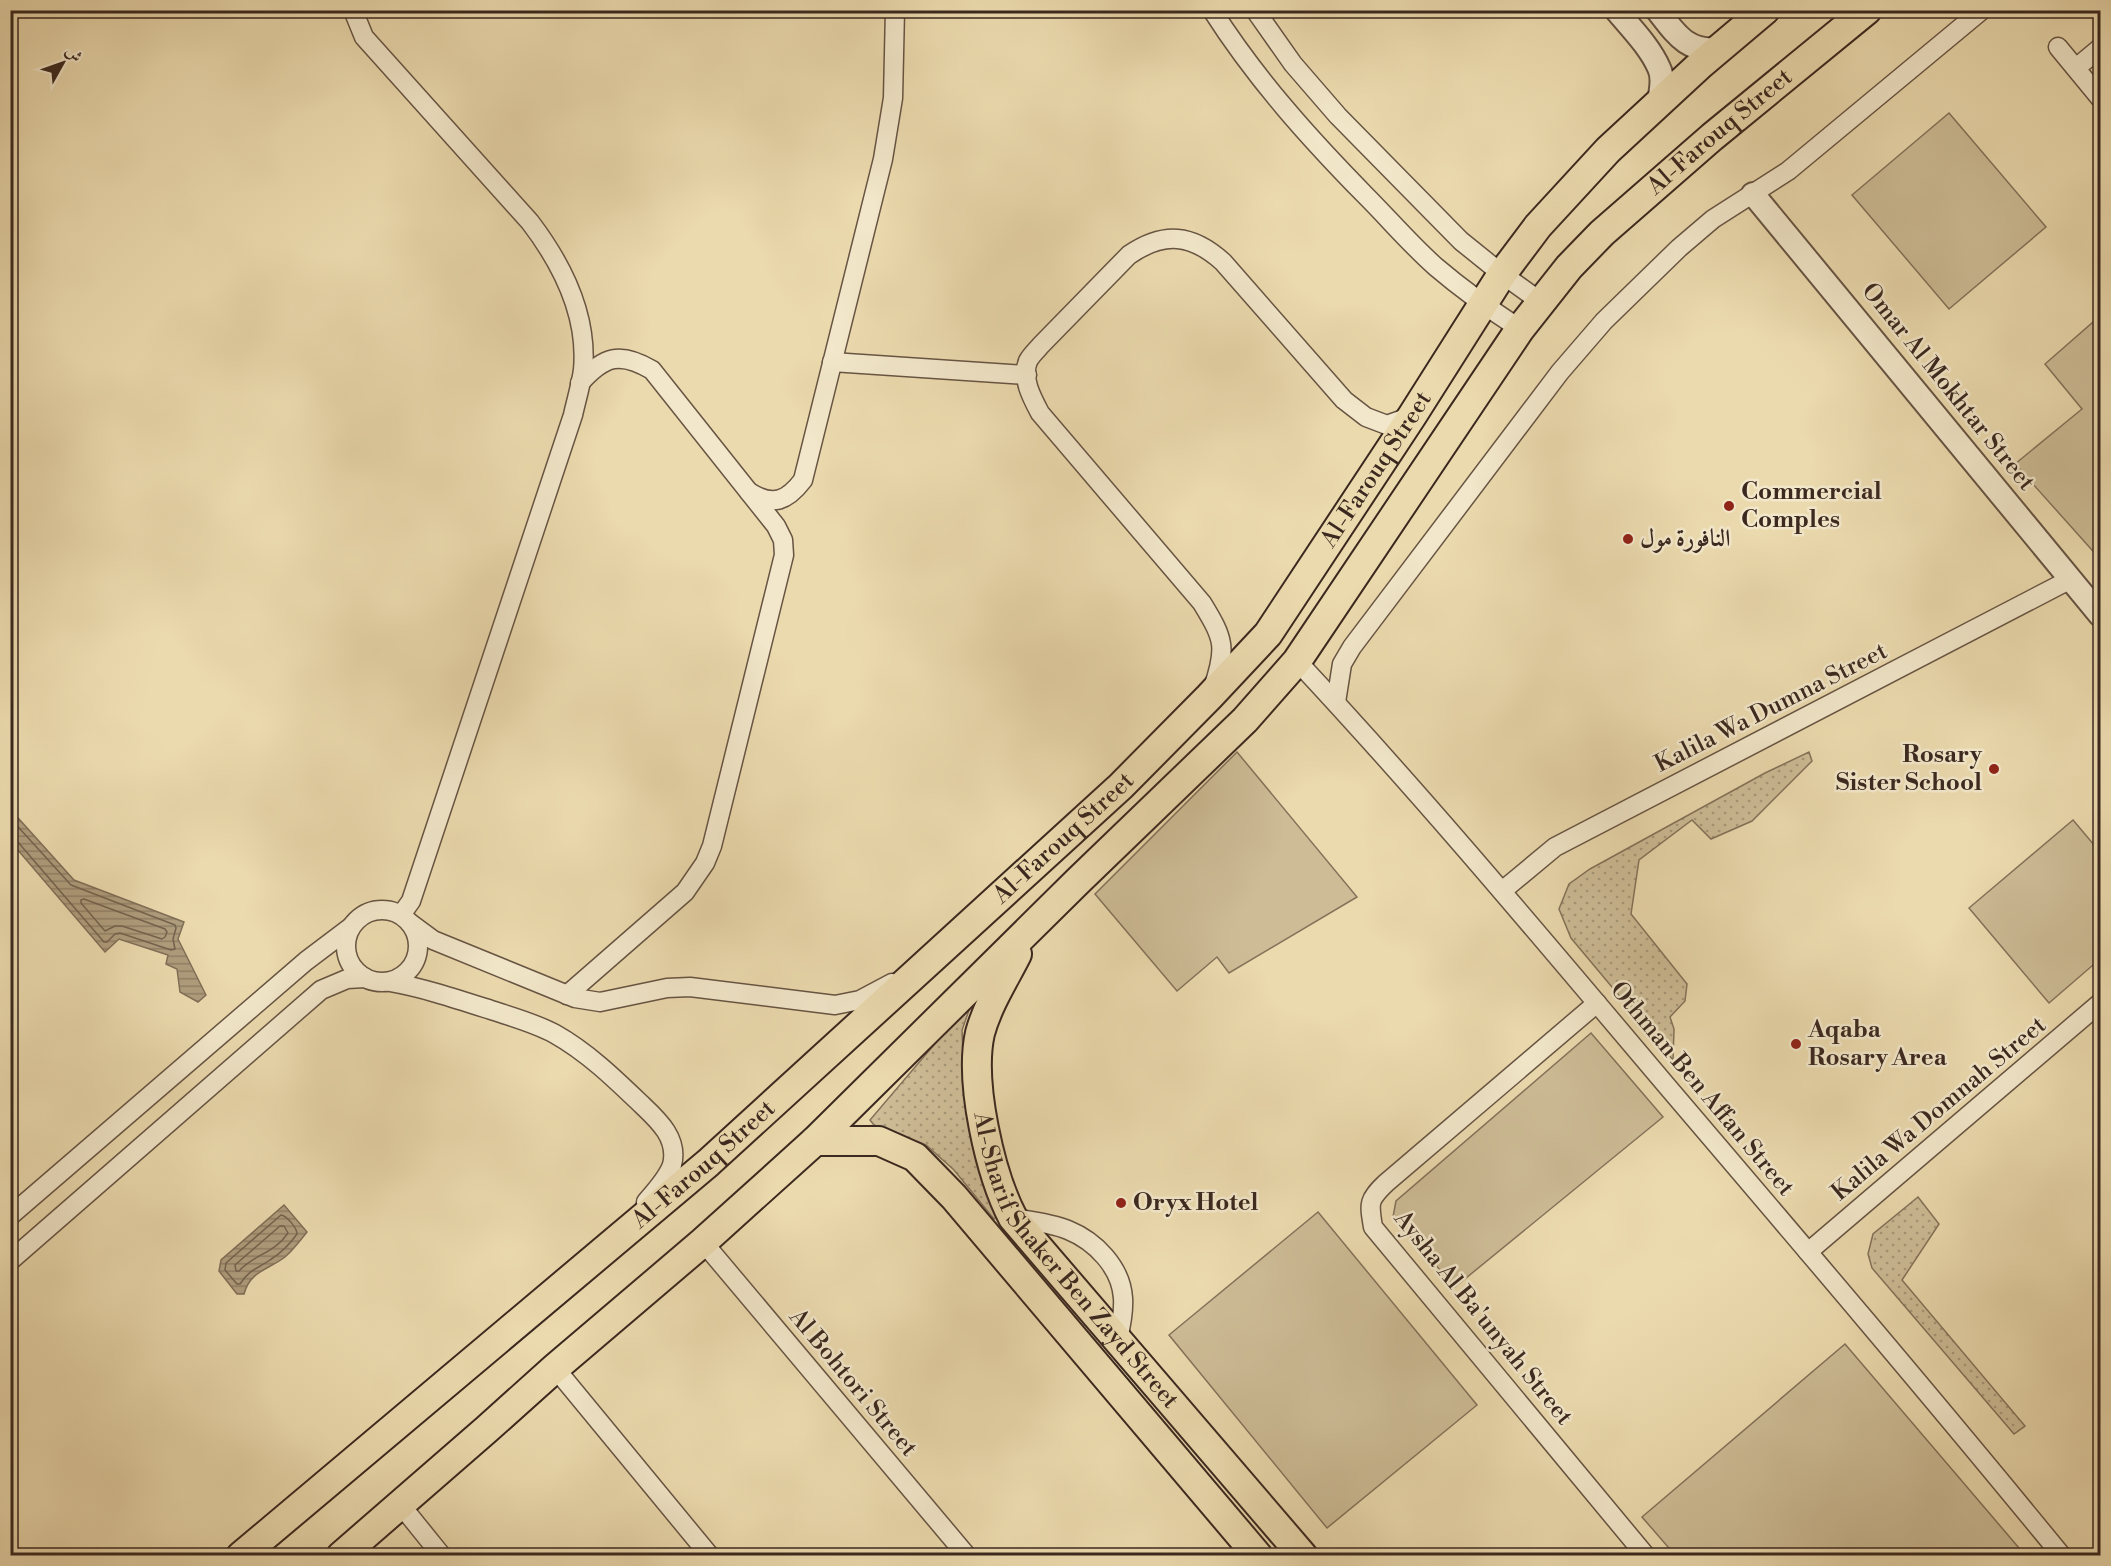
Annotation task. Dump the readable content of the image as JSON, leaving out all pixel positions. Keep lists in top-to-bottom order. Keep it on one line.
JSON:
{"streets":{"main road":["Al-Farouq Street","Al-Sharif Shaker Ben Zayd Street"],"street":["Omar Al Mokhtar Street","Kalila Wa Dumna Street","Othman Ben Affan Street","Kalila Wa Domnah Street","Aysha Al Ba'unyah Street","Al Bohtori Street"]},"crossings":[["Al-Farouq Street","Othman Ben Affan Street"],["Al-Farouq Street","Al-Sharif Shaker Ben Zayd Street"],["Al-Farouq Street","Al Bohtori Street"],["Omar Al Mokhtar Street","Kalila Wa Dumna Street"],["Kalila Wa Dumna Street","Othman Ben Affan Street"],["Othman Ben Affan Street","Kalila Wa Domnah Street"],["Othman Ben Affan Street","Aysha Al Ba'unyah Street"]],"places":["Commercial Comples","النافورة مول","Rosary Sister School","Aqaba Rosary Area","Oryx Hotel"],"north":"top right"}
